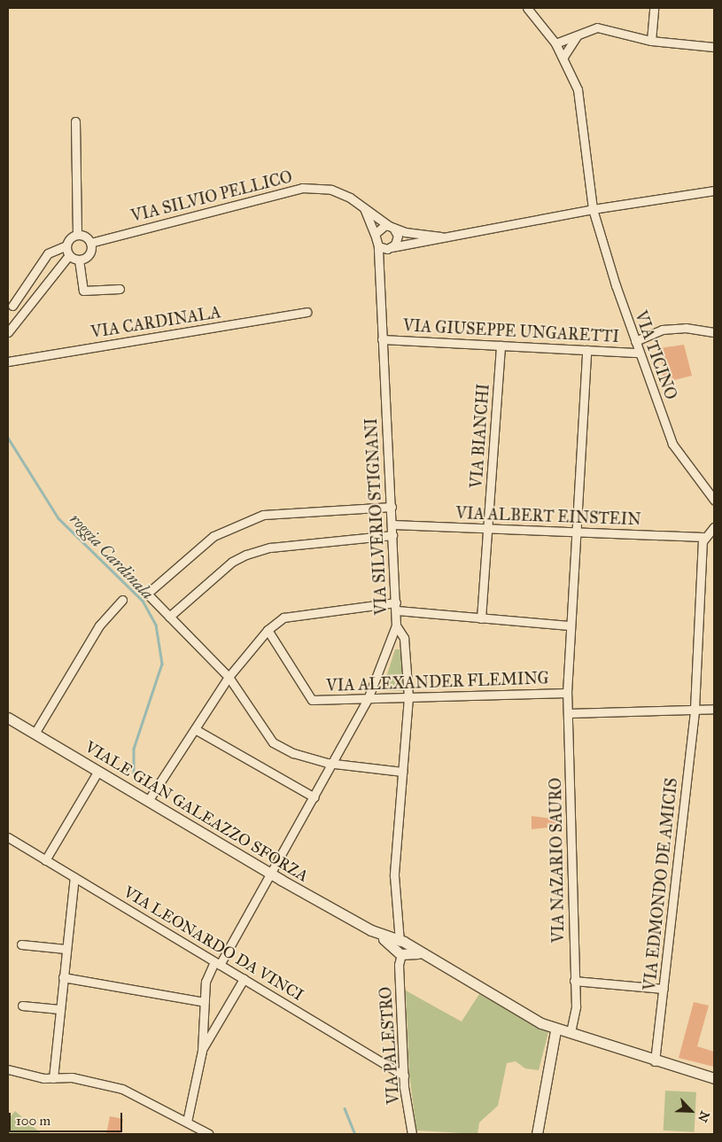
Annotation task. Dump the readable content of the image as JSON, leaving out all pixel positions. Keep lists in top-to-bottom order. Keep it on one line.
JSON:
{"streets":{"street":["VIA SILVIO PELLICO","VIA CARDINALA","VIA GIUSEPPE UNGARETTI","VIA TICINO","VIA BIANCHI","VIA SILVERIO STIGNANI","VIA ALBERT EINSTEIN","VIA ALEXANDER FLEMING","VIALE GIAN GALEAZZO SFORZA","VIA NAZARIO SAURO","VIA EDMONDO DE AMICIS","VIA LEONARDO DA VINCI","VIA PALESTRO"]},"crossings":[["VIA SILVIO PELLICO","VIA SILVERIO STIGNANI"],["VIA GIUSEPPE UNGARETTI","VIA TICINO"],["VIA GIUSEPPE UNGARETTI","VIA BIANCHI"],["VIA GIUSEPPE UNGARETTI","VIA SILVERIO STIGNANI"],["VIA GIUSEPPE UNGARETTI","VIA NAZARIO SAURO"],["VIA BIANCHI","VIA ALBERT EINSTEIN"],["VIA SILVERIO STIGNANI","VIA ALBERT EINSTEIN"],["VIA SILVERIO STIGNANI","VIA ALEXANDER FLEMING"],["VIA SILVERIO STIGNANI","VIALE GIAN GALEAZZO SFORZA"],["VIA SILVERIO STIGNANI","VIA LEONARDO DA VINCI"],["VIA SILVERIO STIGNANI","VIA PALESTRO"],["VIA ALBERT EINSTEIN","VIA NAZARIO SAURO"],["VIA ALBERT EINSTEIN","VIA EDMONDO DE AMICIS"],["VIA ALEXANDER FLEMING","VIA NAZARIO SAURO"],["VIA ALEXANDER FLEMING","VIA PALESTRO"],["VIALE GIAN GALEAZZO SFORZA","VIA NAZARIO SAURO"],["VIALE GIAN GALEAZZO SFORZA","VIA EDMONDO DE AMICIS"],["VIALE GIAN GALEAZZO SFORZA","VIA PALESTRO"],["VIA LEONARDO DA VINCI","VIA PALESTRO"]],"water":["roggia Cardinala"],"scale_bar":"100 m","north":"bottom right"}
